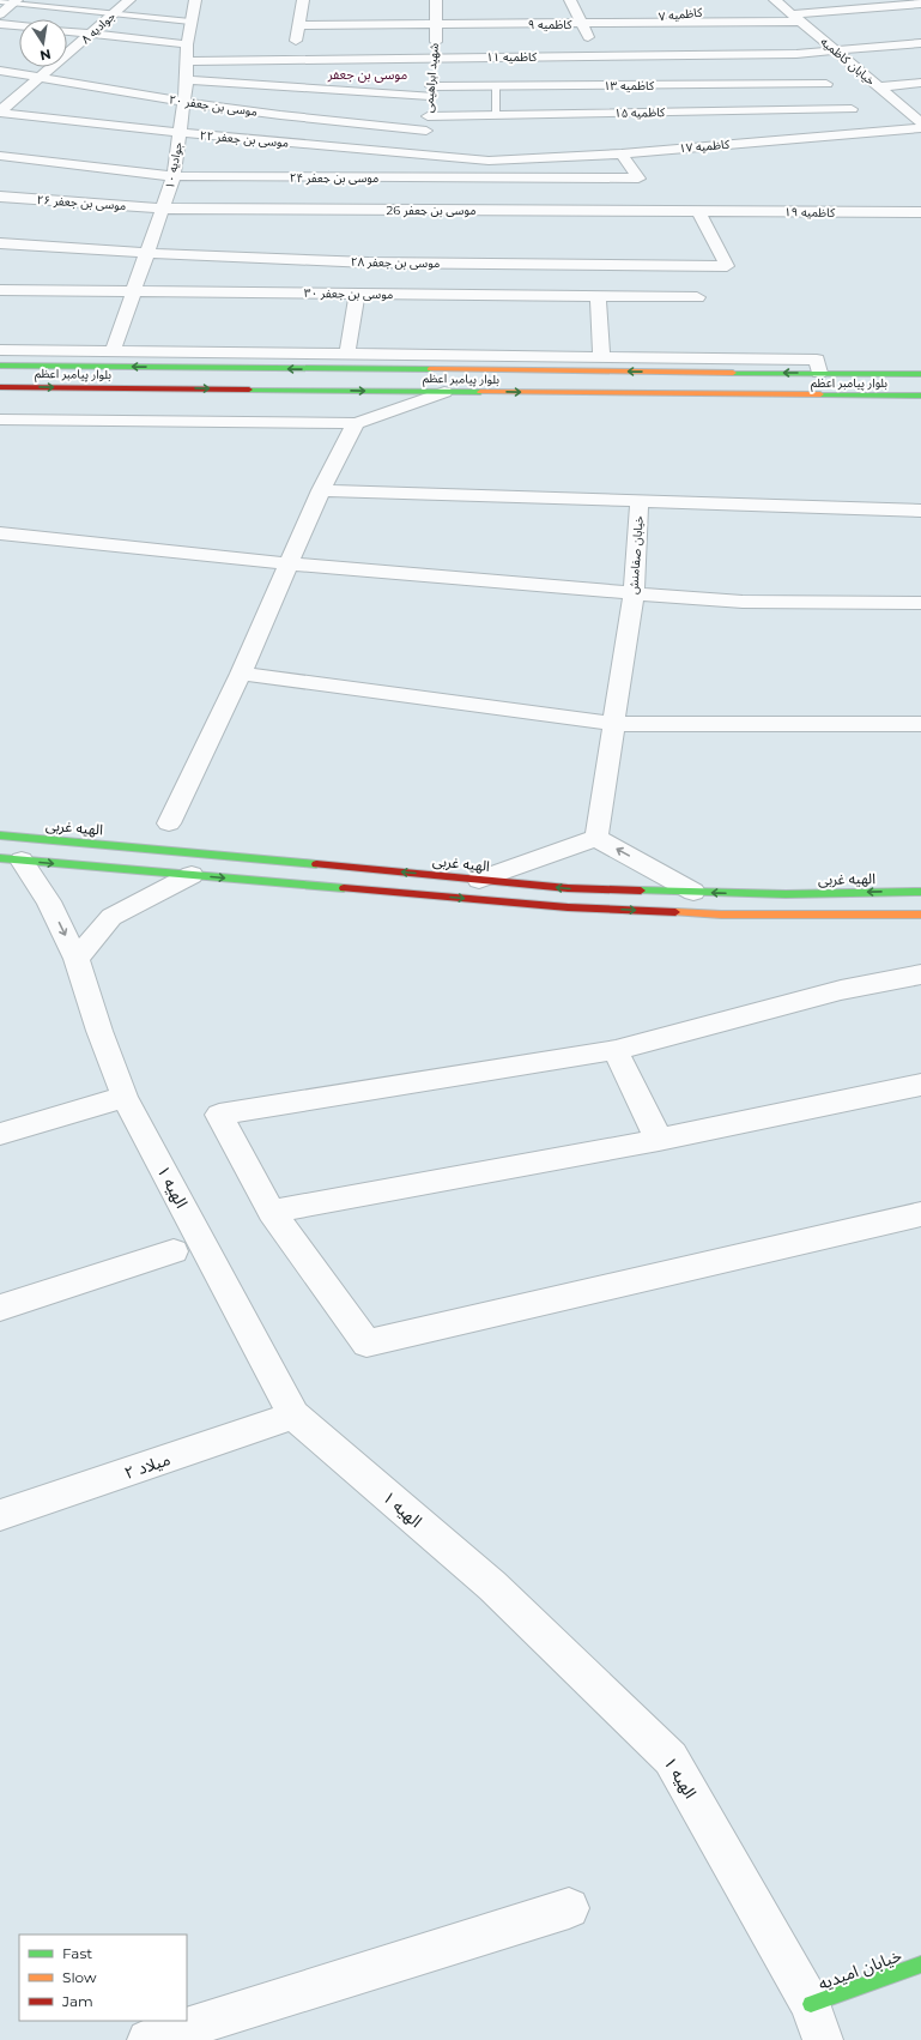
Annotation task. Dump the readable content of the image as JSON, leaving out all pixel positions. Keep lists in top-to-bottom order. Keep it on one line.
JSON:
{"streets":{"main road":["بلوار پیامبر اعظم","الهیه غربی","خیابان امیدیه"],"street":["کاظمیه ۷","کاظمیه ۹","جوادیه ۸","کاظمیه ۱۱","خیابان کاظمیه","شهید ابراهیمی","کاظمیه ۱۳","موسی بن جعفر ۲۰","کاظمیه ۱۵","موسی بن جعفر ۲۲","کاظمیه ۱۷","جوادیه ۱۰","موسی بن جعفر ۲۴","موسی بن جعفر ۲۶","موسی بن جعفر 26","کاظمیه ۱۹","موسی بن جعفر ۲۸","موسی بن جعفر ۳۰","خیابان صفامنش","الهیه ۱","میلاد ۲"]},"crossings":[["کاظمیه ۷","کاظمیه ۹"],["کاظمیه ۹","خیابان کاظمیه"],["کاظمیه ۹","شهید ابراهیمی"],["جوادیه ۸","موسی بن جعفر ۲۰"],["جوادیه ۸","موسی بن جعفر ۲۲"],["کاظمیه ۱۱","خیابان کاظمیه"],["کاظمیه ۱۱","شهید ابراهیمی"],["کاظمیه ۱۱","جوادیه ۱۰"],["شهید ابراهیمی","کاظمیه ۱۳"],["شهید ابراهیمی","موسی بن جعفر ۲۰"],["شهید ابراهیمی","کاظمیه ۱۵"],["شهید ابراهیمی","موسی بن جعفر ۲۲"],["کاظمیه ۱۳","جوادیه ۱۰"],["موسی بن جعفر ۲۰","جوادیه ۱۰"],["موسی بن جعفر ۲۲","کاظمیه ۱۷"],["موسی بن جعفر ۲۲","جوادیه ۱۰"],["کاظمیه ۱۷","موسی بن جعفر ۲۴"],["جوادیه ۱۰","موسی بن جعفر ۲۴"],["جوادیه ۱۰","موسی بن جعفر ۲۶"],["جوادیه ۱۰","موسی بن جعفر 26"],["جوادیه ۱۰","موسی بن جعفر ۲۸"],["جوادیه ۱۰","موسی بن جعفر ۳۰"],["موسی بن جعفر ۲۶","موسی بن جعفر 26"],["موسی بن جعفر 26","کاظمیه ۱۹"],["موسی بن جعفر 26","موسی بن جعفر ۲۸"],["کاظمیه ۱۹","موسی بن جعفر ۲۸"],["الهیه ۱","میلاد ۲"],["الهیه ۱","خیابان امیدیه"]],"districts":["موسی بن جعفر"],"legend":["Fast","Slow","Jam"],"north":"bottom"}
